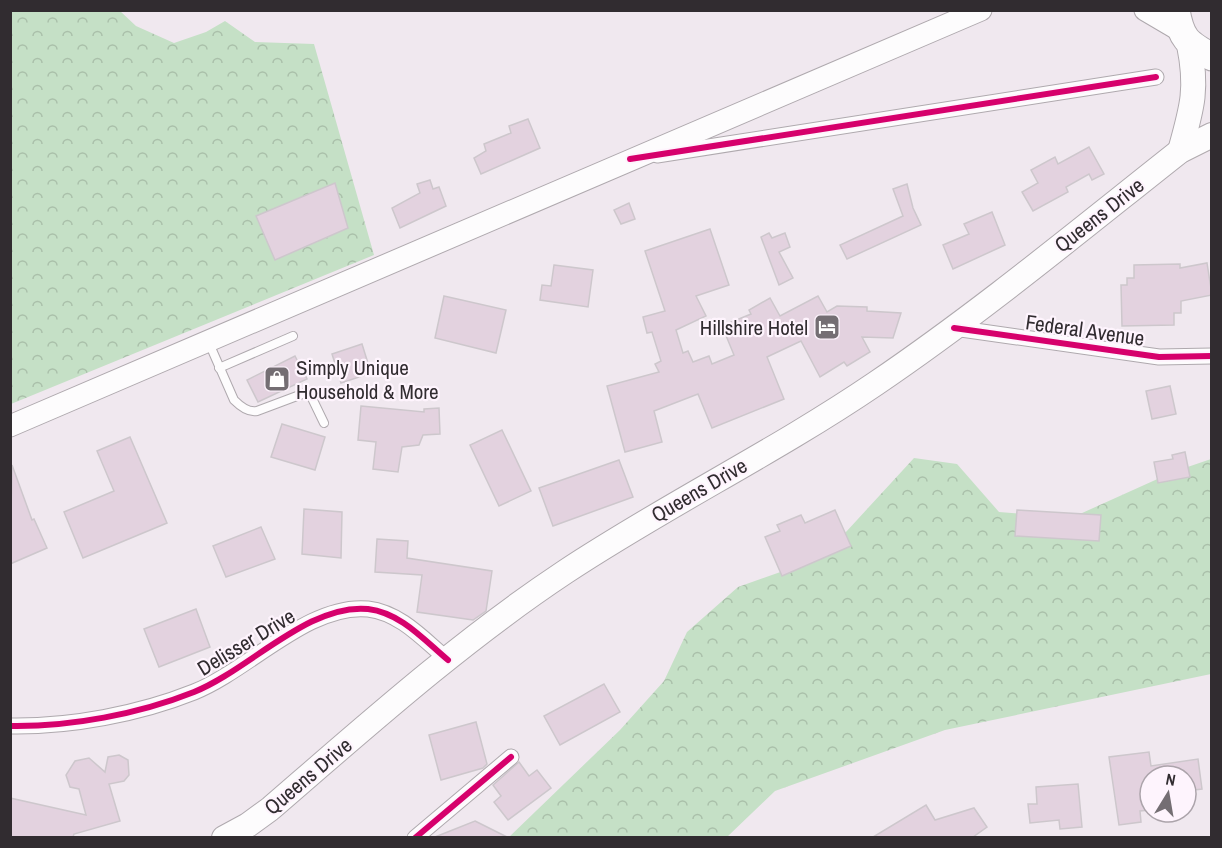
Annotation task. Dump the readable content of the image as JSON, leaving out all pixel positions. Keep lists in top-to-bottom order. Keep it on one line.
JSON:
{"streets":{"main road":["Queens Drive"],"street":["Federal Avenue","Delisser Drive"]},"crossings":[["Queens Drive","Federal Avenue"],["Queens Drive","Delisser Drive"]],"places":{"hotel":["Hillshire Hotel"],"shop":["Simply Unique Household & More"]},"north":"top"}
